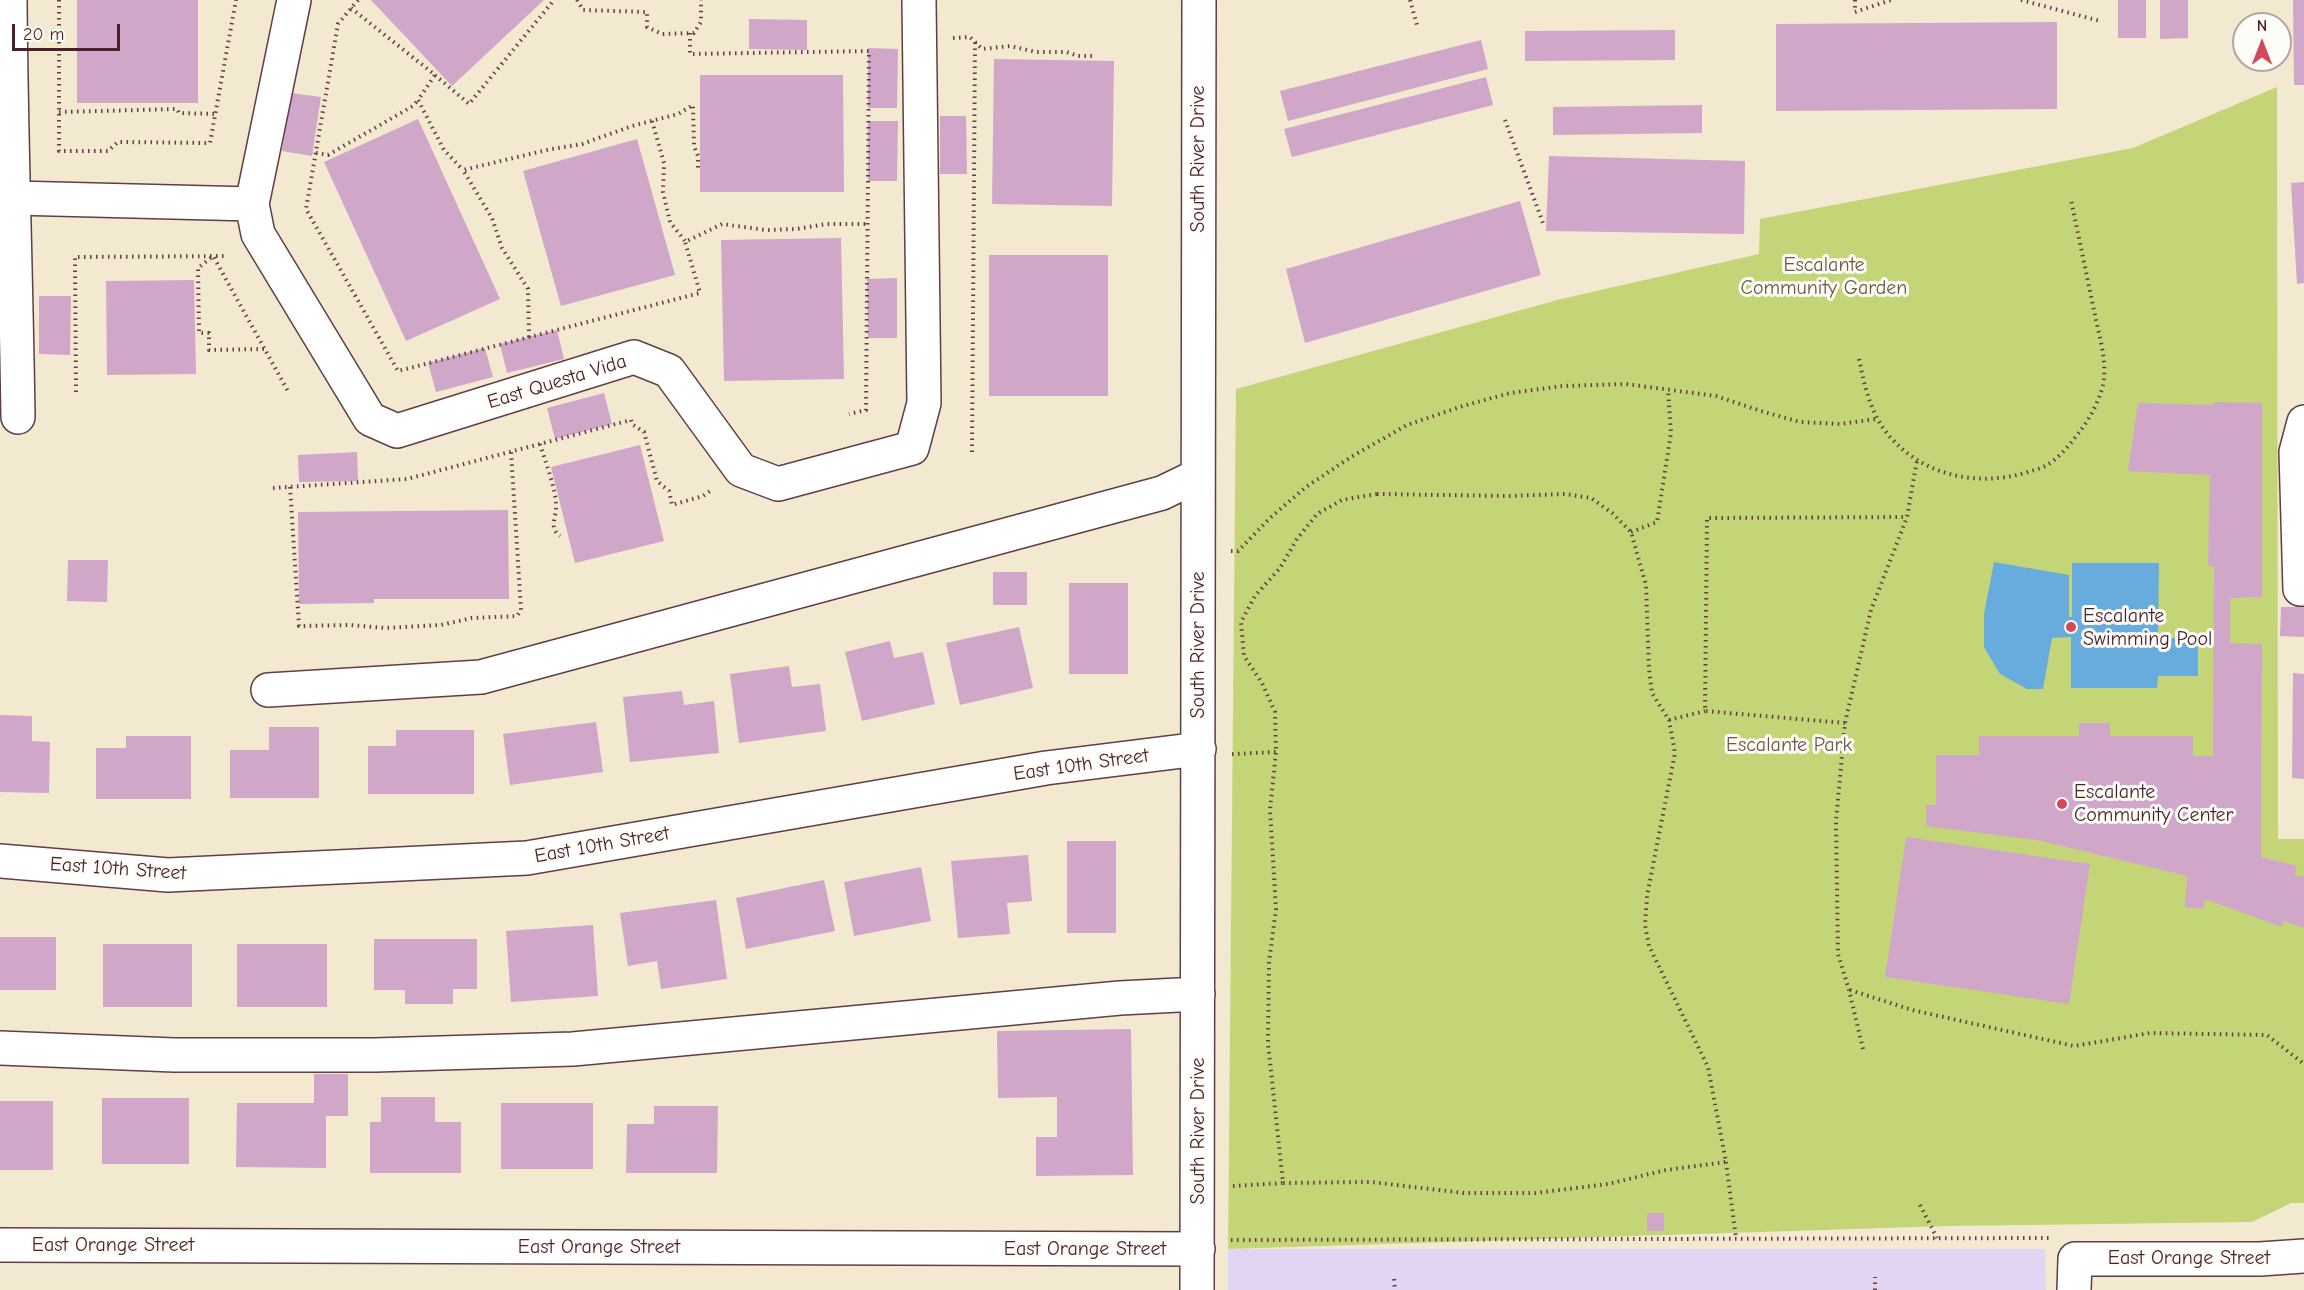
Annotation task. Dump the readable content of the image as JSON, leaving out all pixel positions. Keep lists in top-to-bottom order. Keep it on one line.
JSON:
{"streets":{"street":["South River Drive","East Questa Vida","East 10th Street","East Orange Street"]},"crossings":[["South River Drive","East 10th Street"],["South River Drive","East Orange Street"]],"parks":["Escalante Community Garden","Escalante Park"],"places":["Escalante Swimming Pool","Escalante Community Center"],"scale_bar":"20 m","north":"top"}
